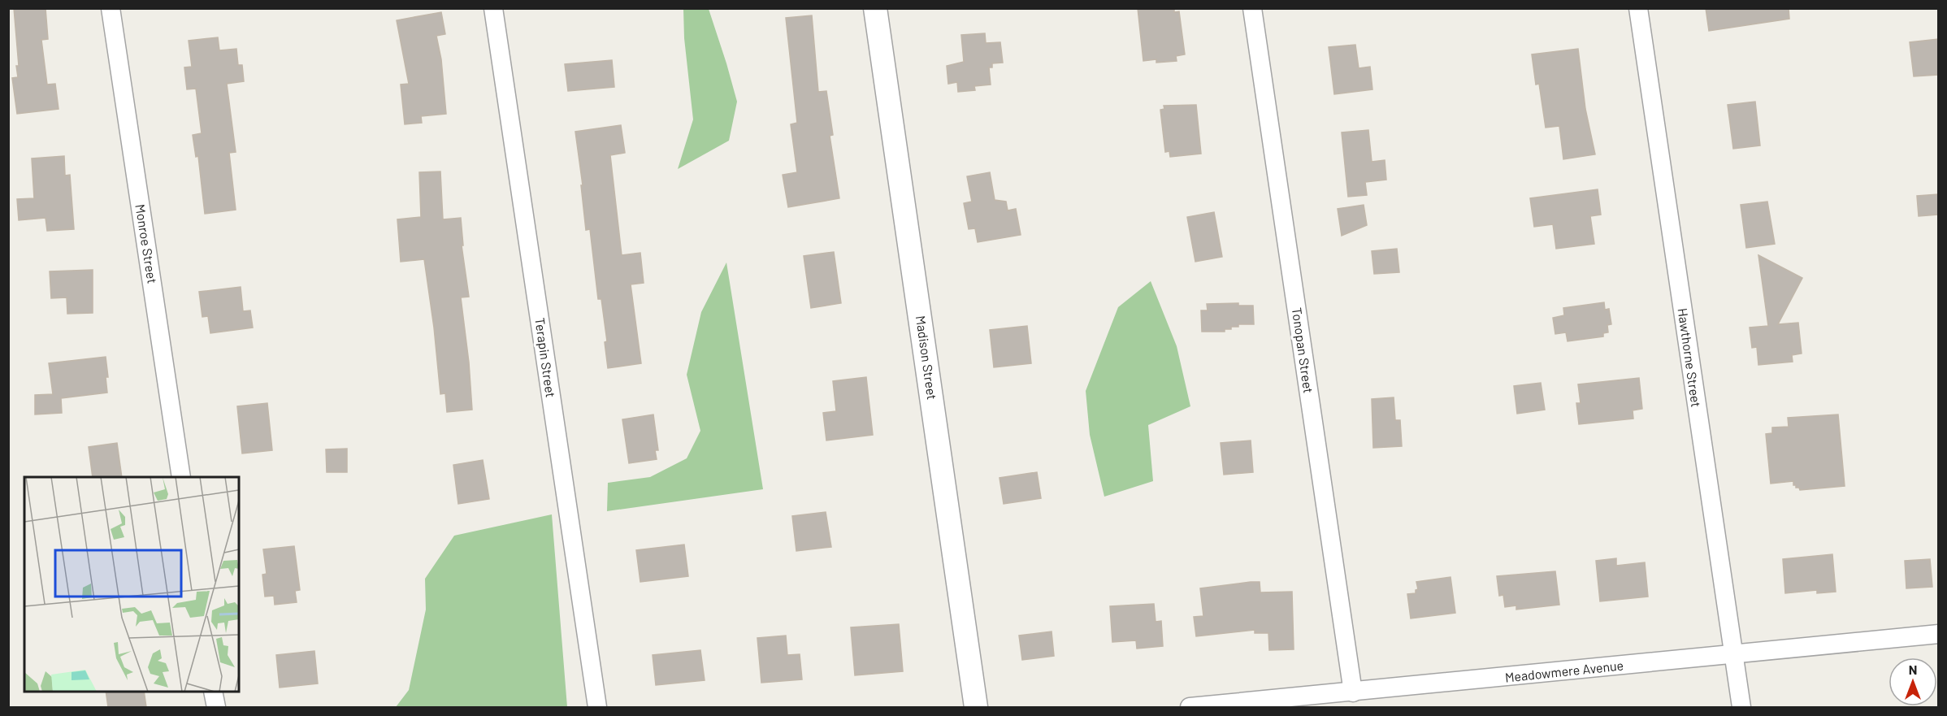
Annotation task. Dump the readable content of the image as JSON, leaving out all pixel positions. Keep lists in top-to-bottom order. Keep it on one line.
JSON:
{"streets":{"street":["Monroe Street","Tonopan Street","Terapin Street","Madison Street","Hawthorne Street","Meadowmere Avenue"]},"crossings":[["Tonopan Street","Meadowmere Avenue"],["Hawthorne Street","Meadowmere Avenue"]],"north":"top"}
